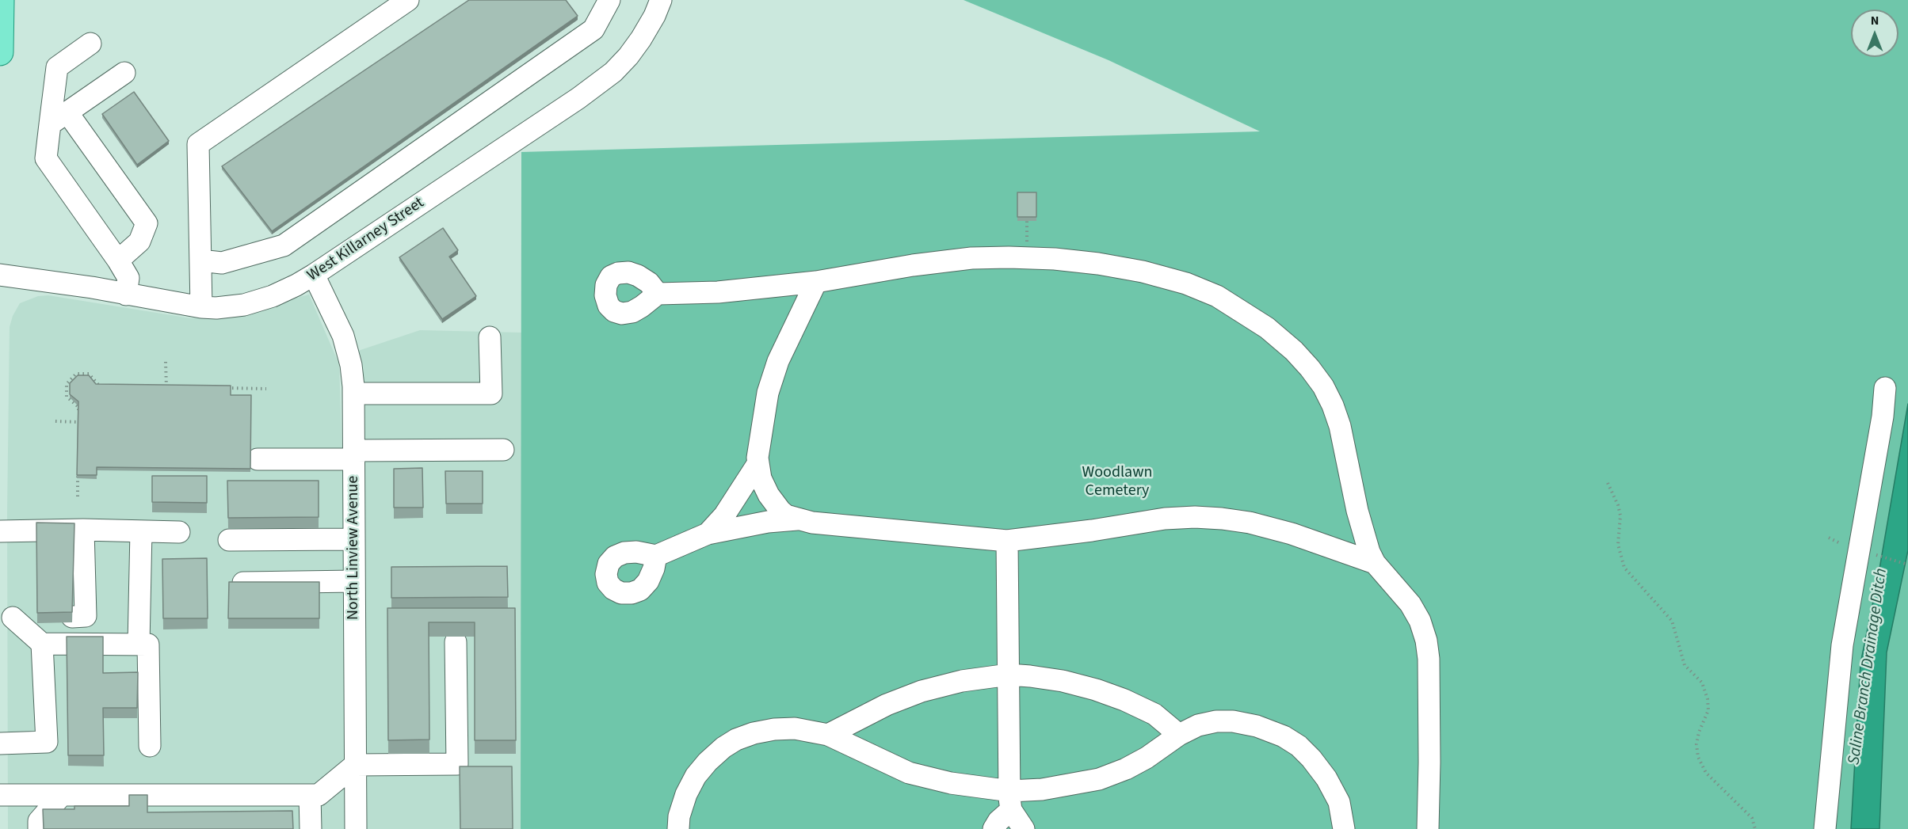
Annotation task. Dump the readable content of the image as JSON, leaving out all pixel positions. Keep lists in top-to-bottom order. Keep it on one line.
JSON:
{"streets":{"street":["West Killarney Street","North Linview Avenue"]},"crossings":[["West Killarney Street","North Linview Avenue"]],"water":["Saline Branch Drainage Ditch"],"parks":["Woodlawn Cemetery"],"north":"top"}
